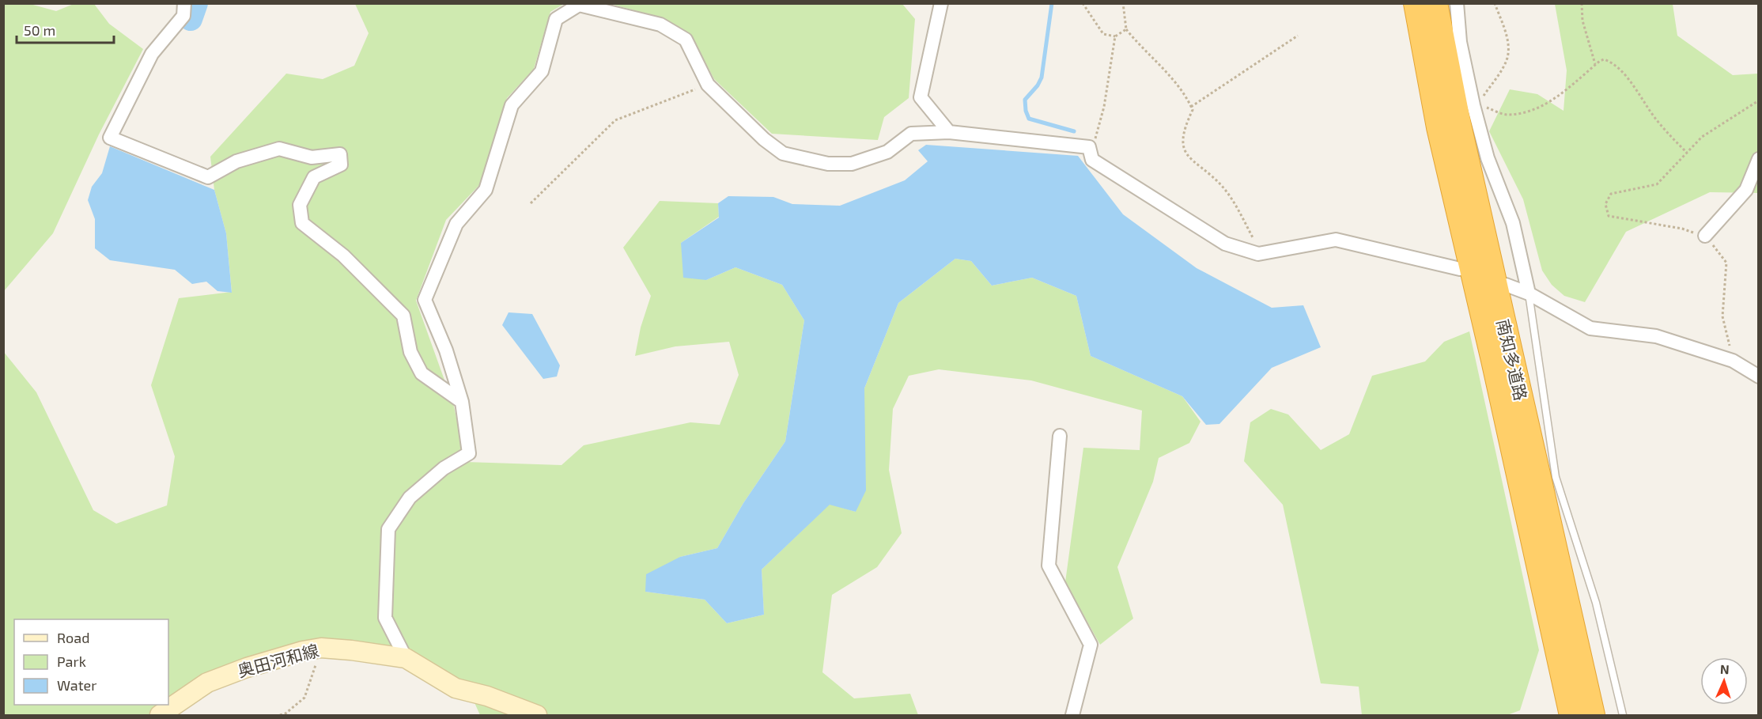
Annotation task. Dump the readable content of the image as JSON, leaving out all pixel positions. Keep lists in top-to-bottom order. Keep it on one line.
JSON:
{"streets":{"highway":["南知多道路"],"main road":["奥田河和線"]},"legend":["Road","Park","Water"],"scale_bar":"50 m","north":"top"}
